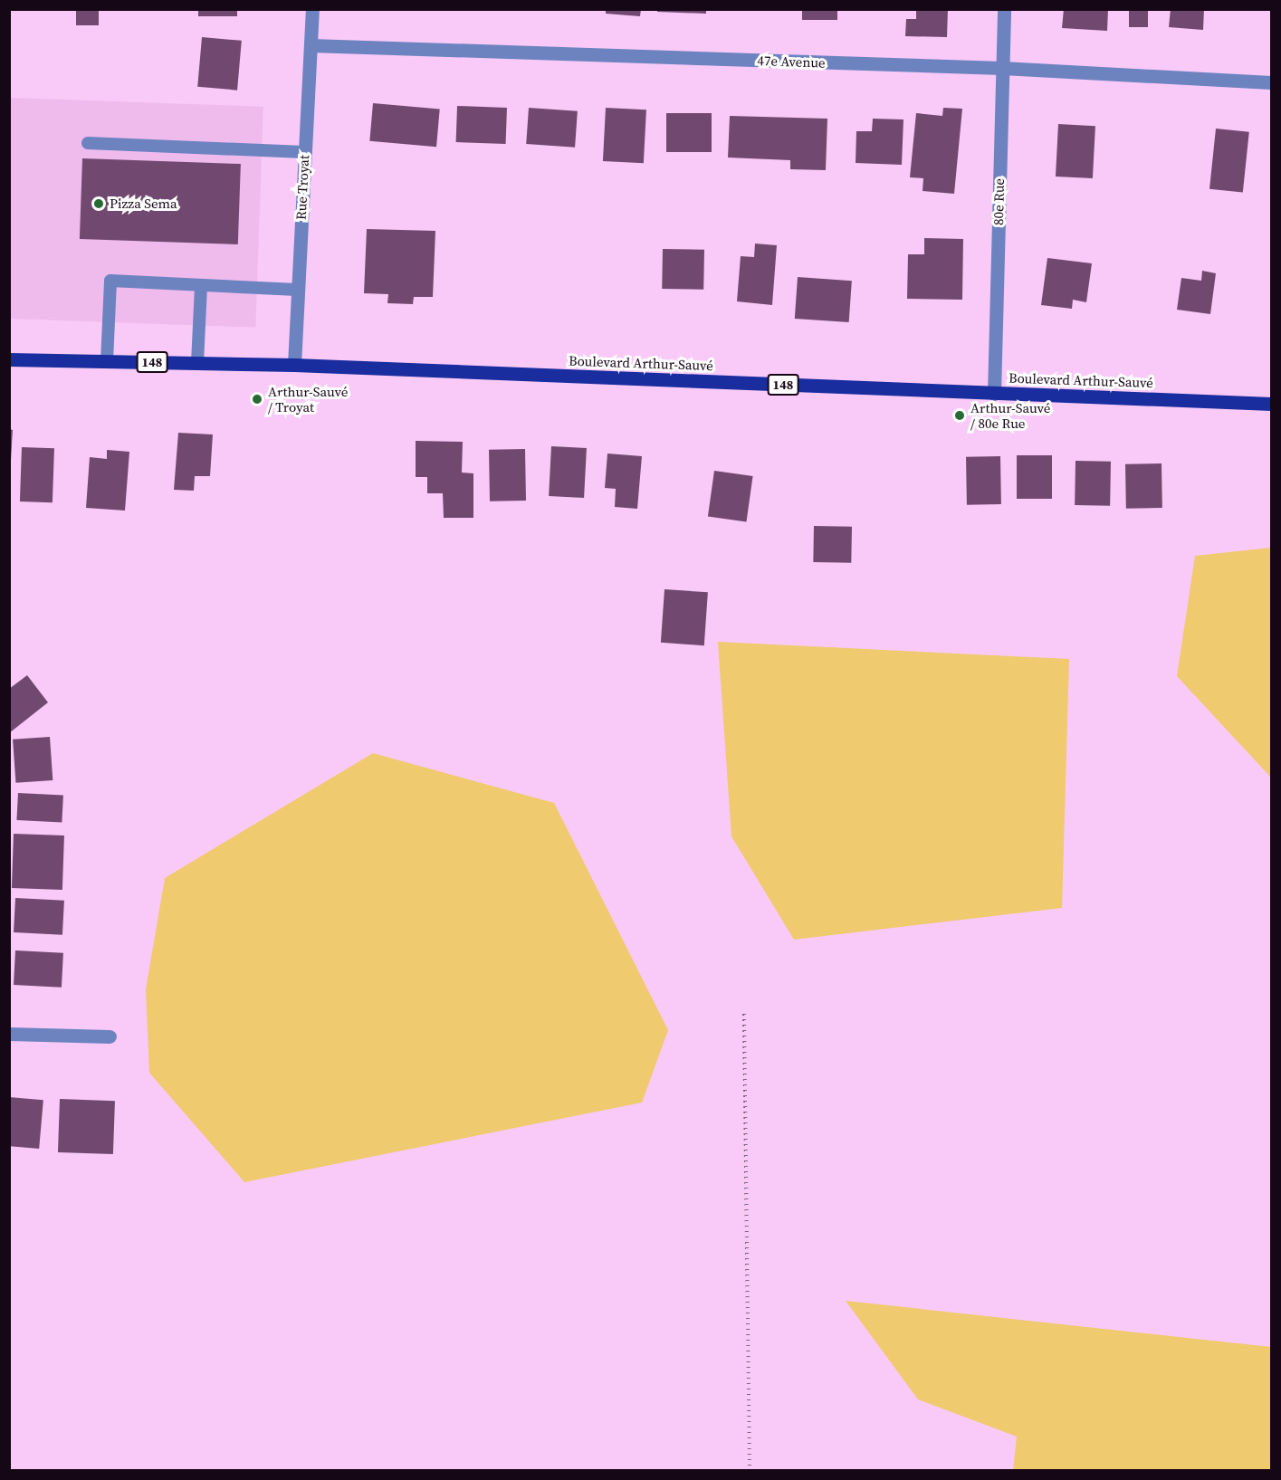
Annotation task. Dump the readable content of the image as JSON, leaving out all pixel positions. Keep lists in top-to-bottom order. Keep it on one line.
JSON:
{"streets":{"main road":["148","Boulevard Arthur-Sauvé"],"street":["47e Avenue","Rue Troyat","80e Rue"]},"crossings":[["47e Avenue","Rue Troyat"],["47e Avenue","80e Rue"],["Rue Troyat","Boulevard Arthur-Sauvé"],["80e Rue","Boulevard Arthur-Sauvé"]],"places":["Pizza Sema","Arthur-Sauvé / Troyat","Arthur-Sauvé / 80e Rue"]}
